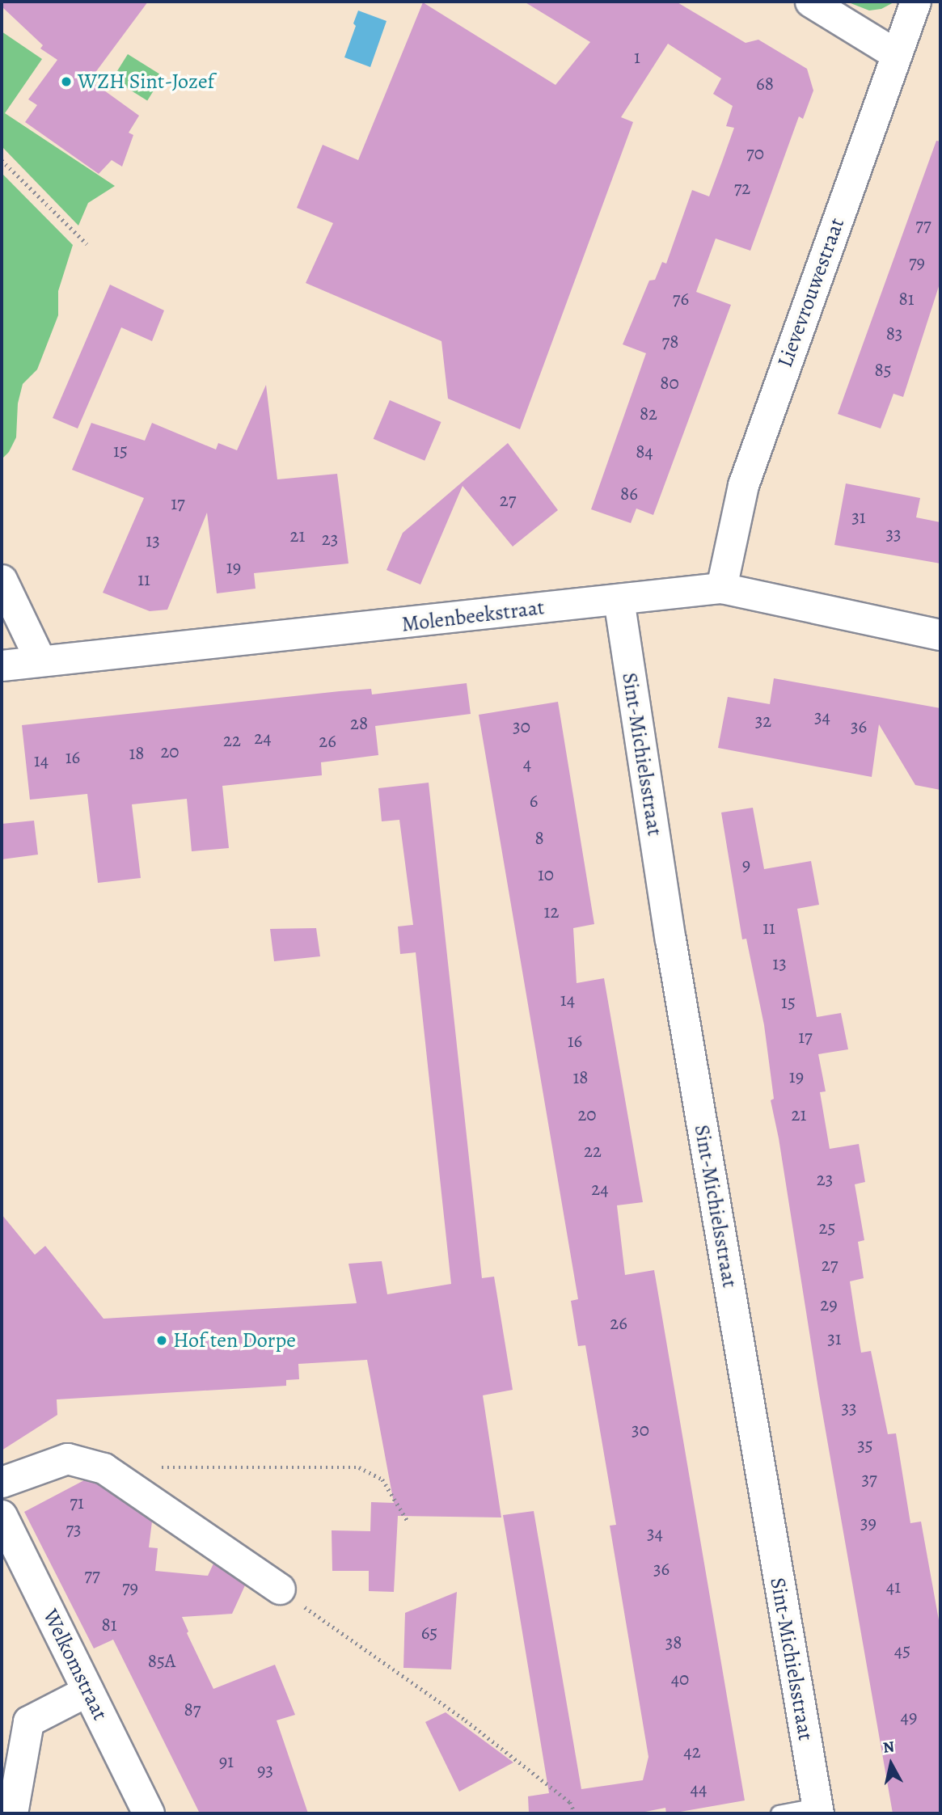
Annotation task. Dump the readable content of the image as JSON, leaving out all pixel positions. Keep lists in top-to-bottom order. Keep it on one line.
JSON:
{"streets":{"street":["Lievevrouwestraat","Molenbeekstraat","Sint-Michielsstraat","Welkomstraat"]},"crossings":[["Lievevrouwestraat","Molenbeekstraat"],["Molenbeekstraat","Sint-Michielsstraat"]],"places":["WZH Sint-Jozef","Hof ten Dorpe"],"house_numbers":["1","68","70","72","77","79","76","81","83","78","85","80","82","15","84","86","27","17","31","33","21","23","13","19","11","34","32","28","30","36","24","22","26","20","18","16","14","4","6","8","9","10","12","11","13","14","15","17","16","19","18","20","21","22","23","24","25","27","29","26","31","33","30","35","37","71","39","73","34","36","77","41","79","81","65","38","45","85A","40","87","49","42","91","93","44"],"north":"top"}
